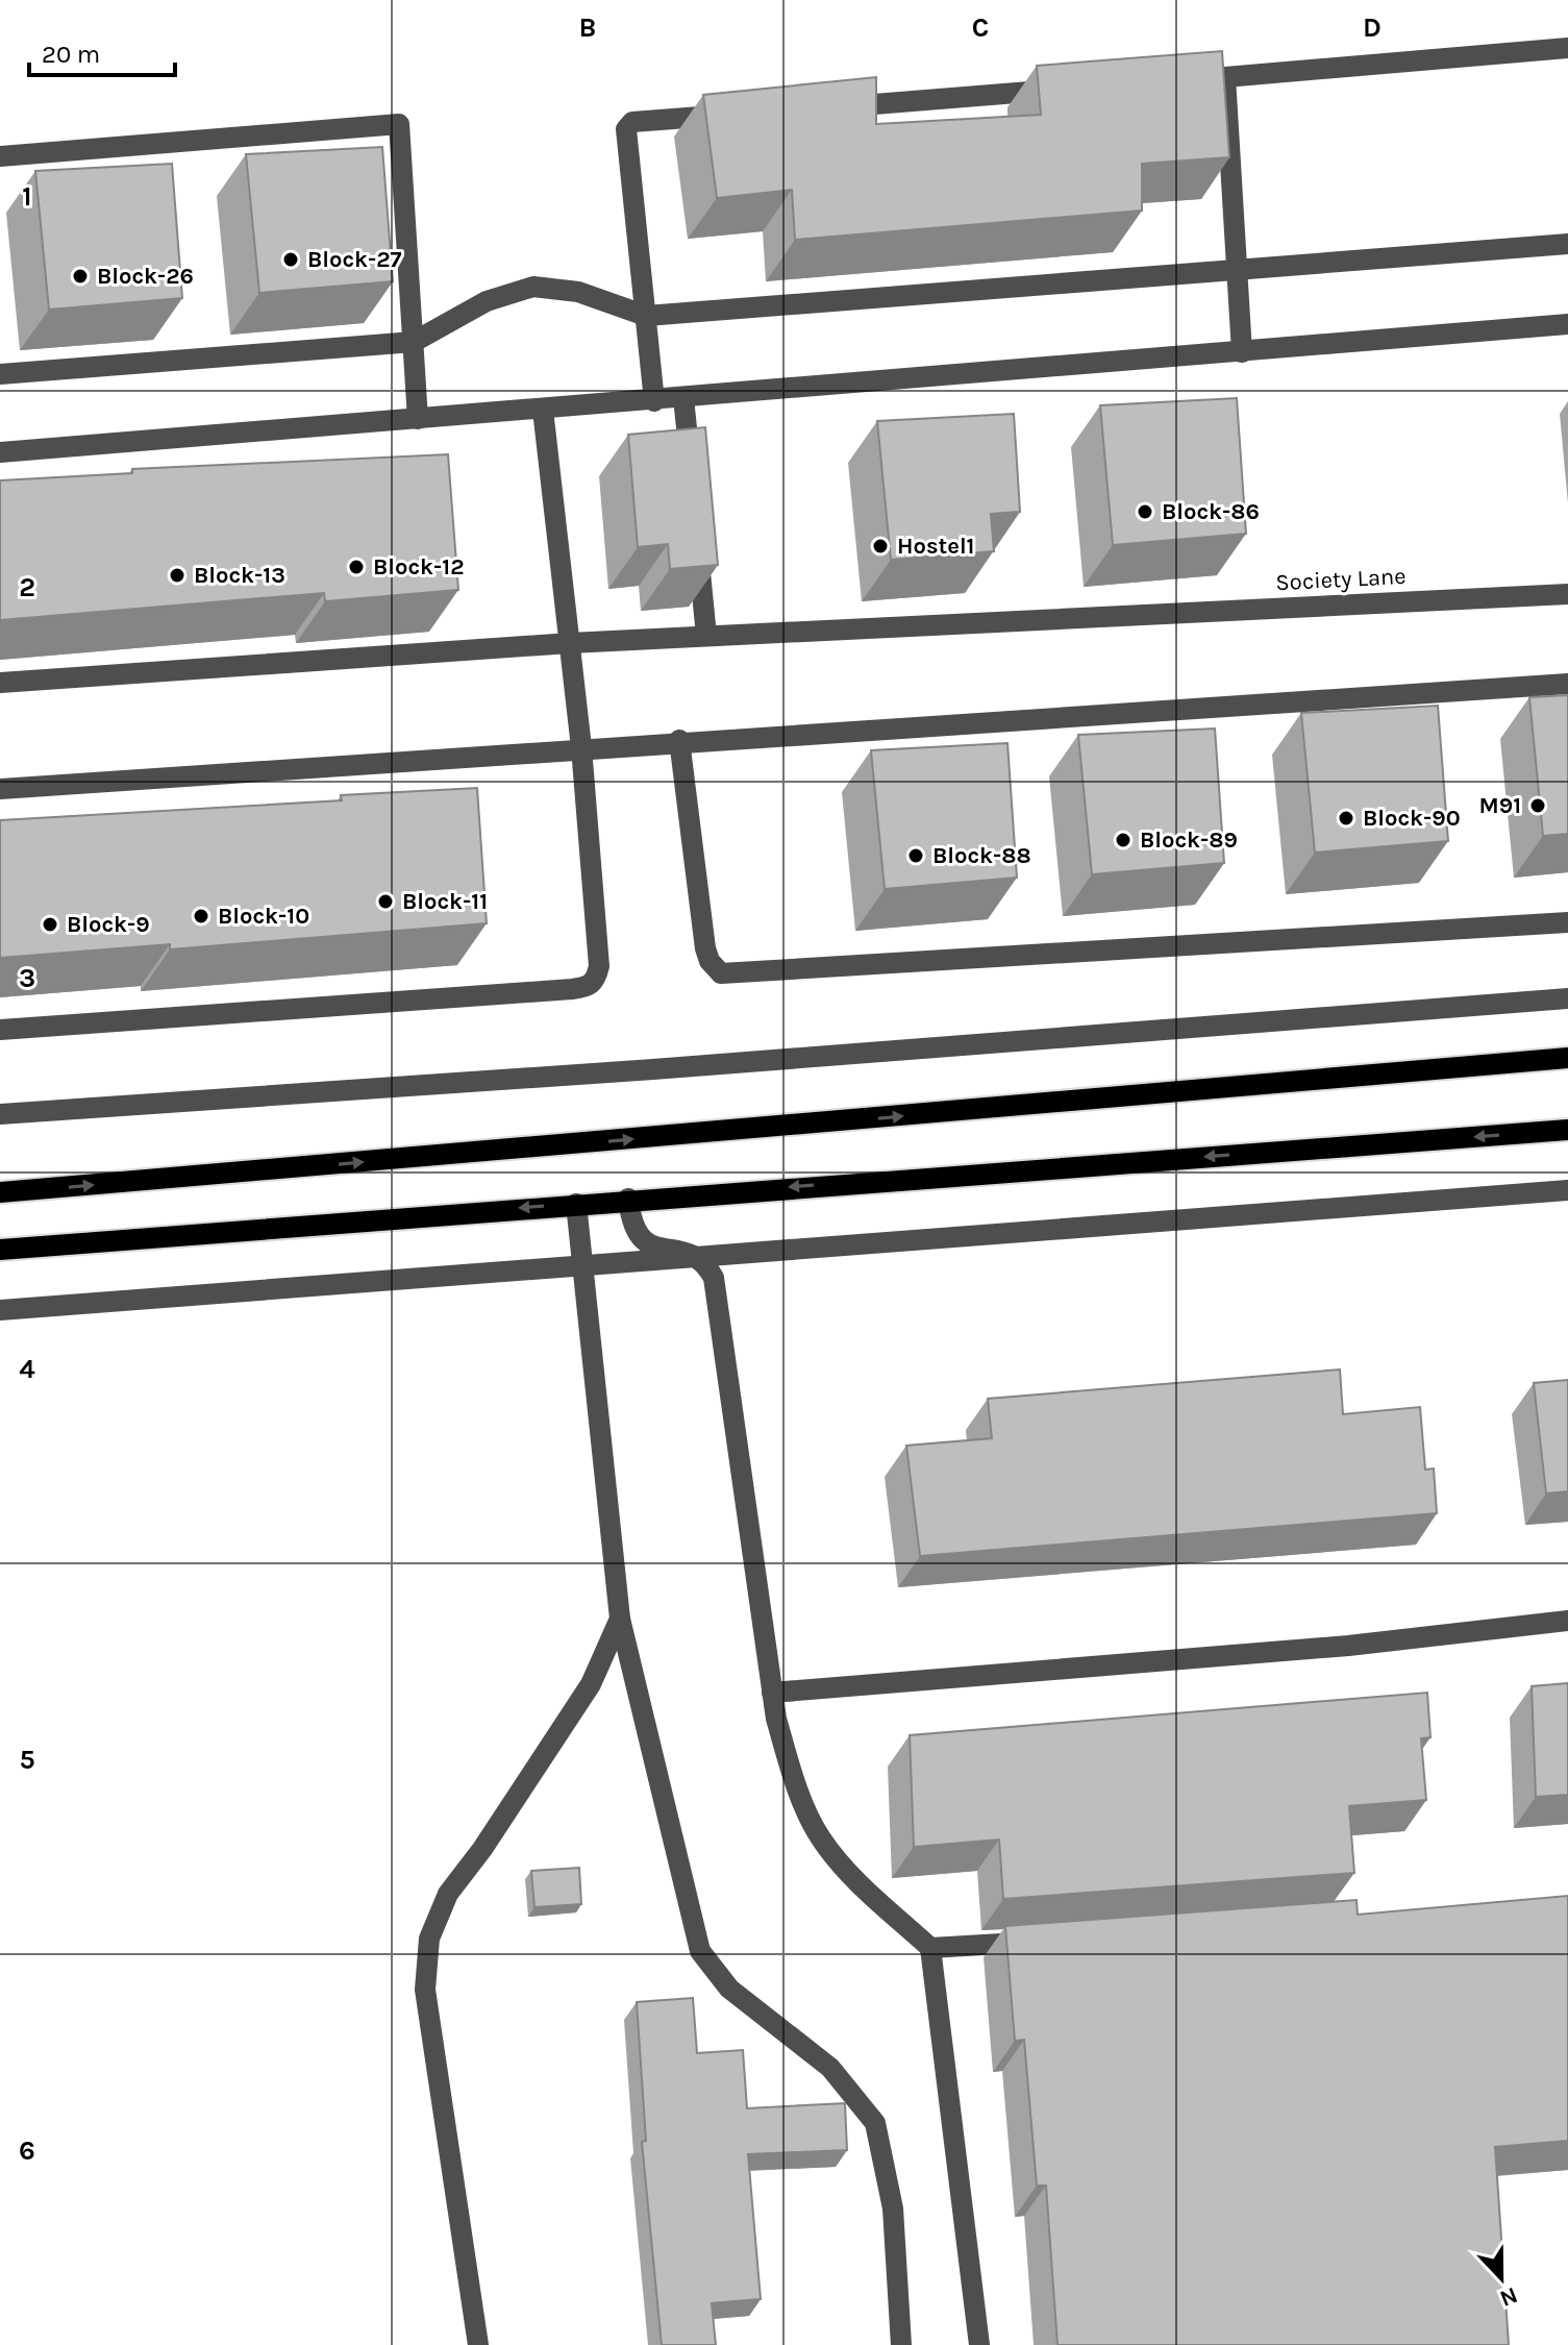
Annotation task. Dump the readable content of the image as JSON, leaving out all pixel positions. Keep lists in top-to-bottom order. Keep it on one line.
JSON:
{"streets":{"street":["Society Lane"]},"places":["Block-27","Block-26","Block-86","Hostel1","Block-12","Block-13","M91","Block-90","Block-89","Block-88","Block-11","Block-10","Block-9"],"scale_bar":"20 m","north":"bottom","grid":{"columns":["B","C","D"],"rows":["1","2","3","4","5","6"]}}
